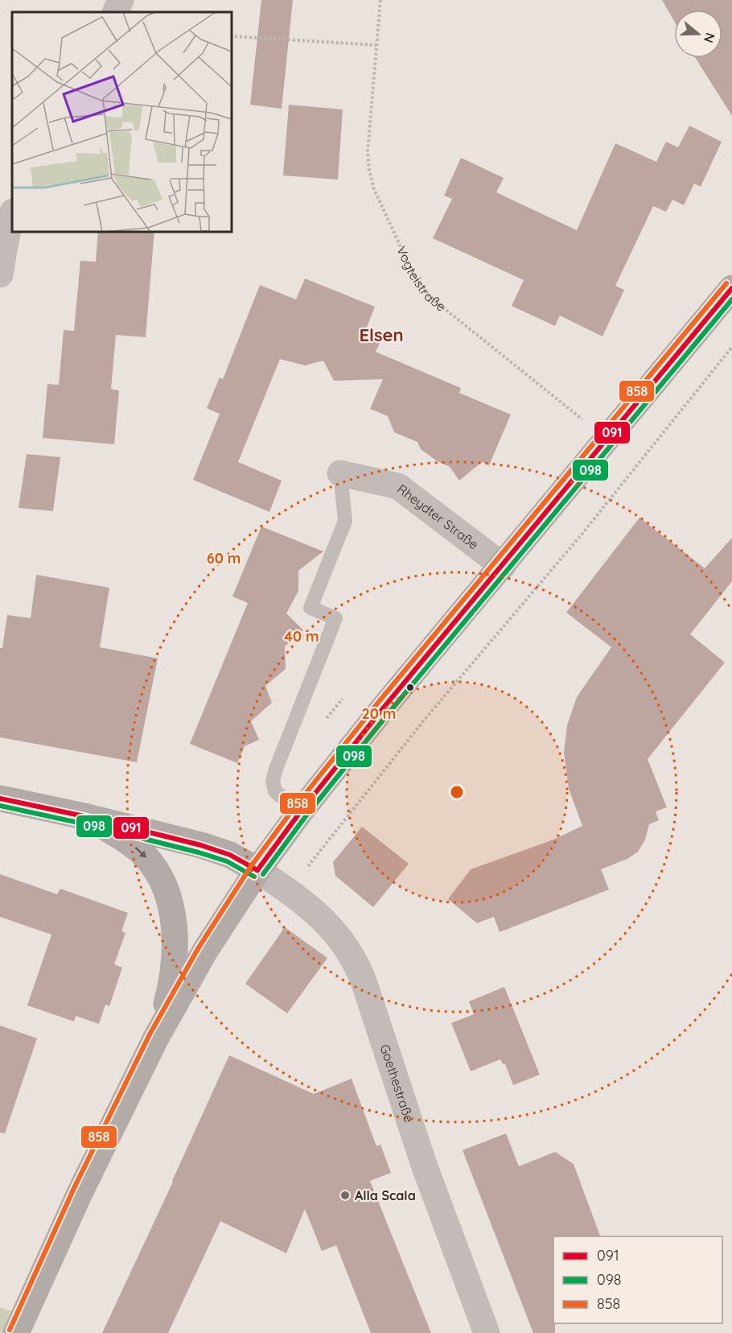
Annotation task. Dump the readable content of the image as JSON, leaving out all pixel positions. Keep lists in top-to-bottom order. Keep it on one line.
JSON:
{"streets":{"street":["Rheydter Straße","Goethestraße"],"path":["Vogteistraße"]},"districts":["Elsen"],"places":["Alla Scala"],"lines":["transit line 858","transit line 091","transit line 098"],"legend":["091","098","858"],"north":"right","rings":["60 m","40 m","20 m"]}
